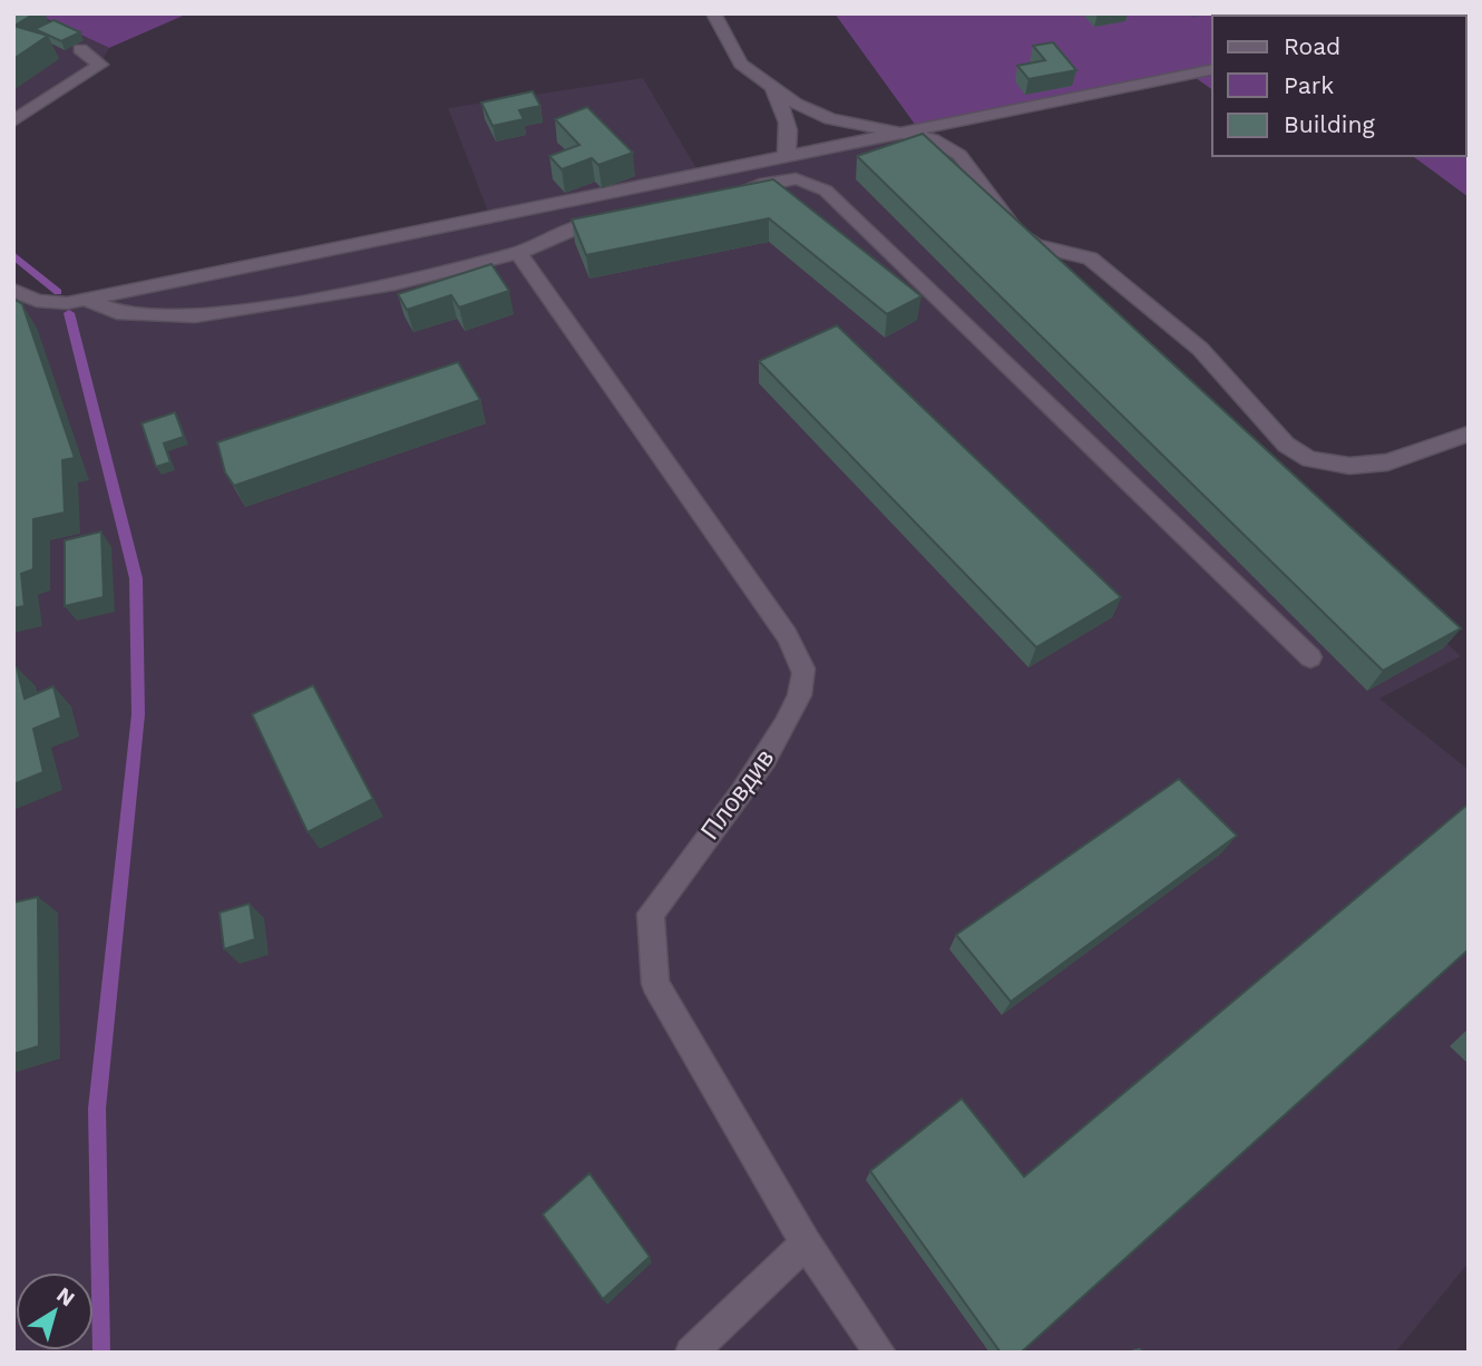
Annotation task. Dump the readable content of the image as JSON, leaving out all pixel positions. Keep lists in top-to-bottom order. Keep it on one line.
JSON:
{"streets":{"street":["Пловдив"]},"legend":["Road","Park","Building"],"north":"top right"}
